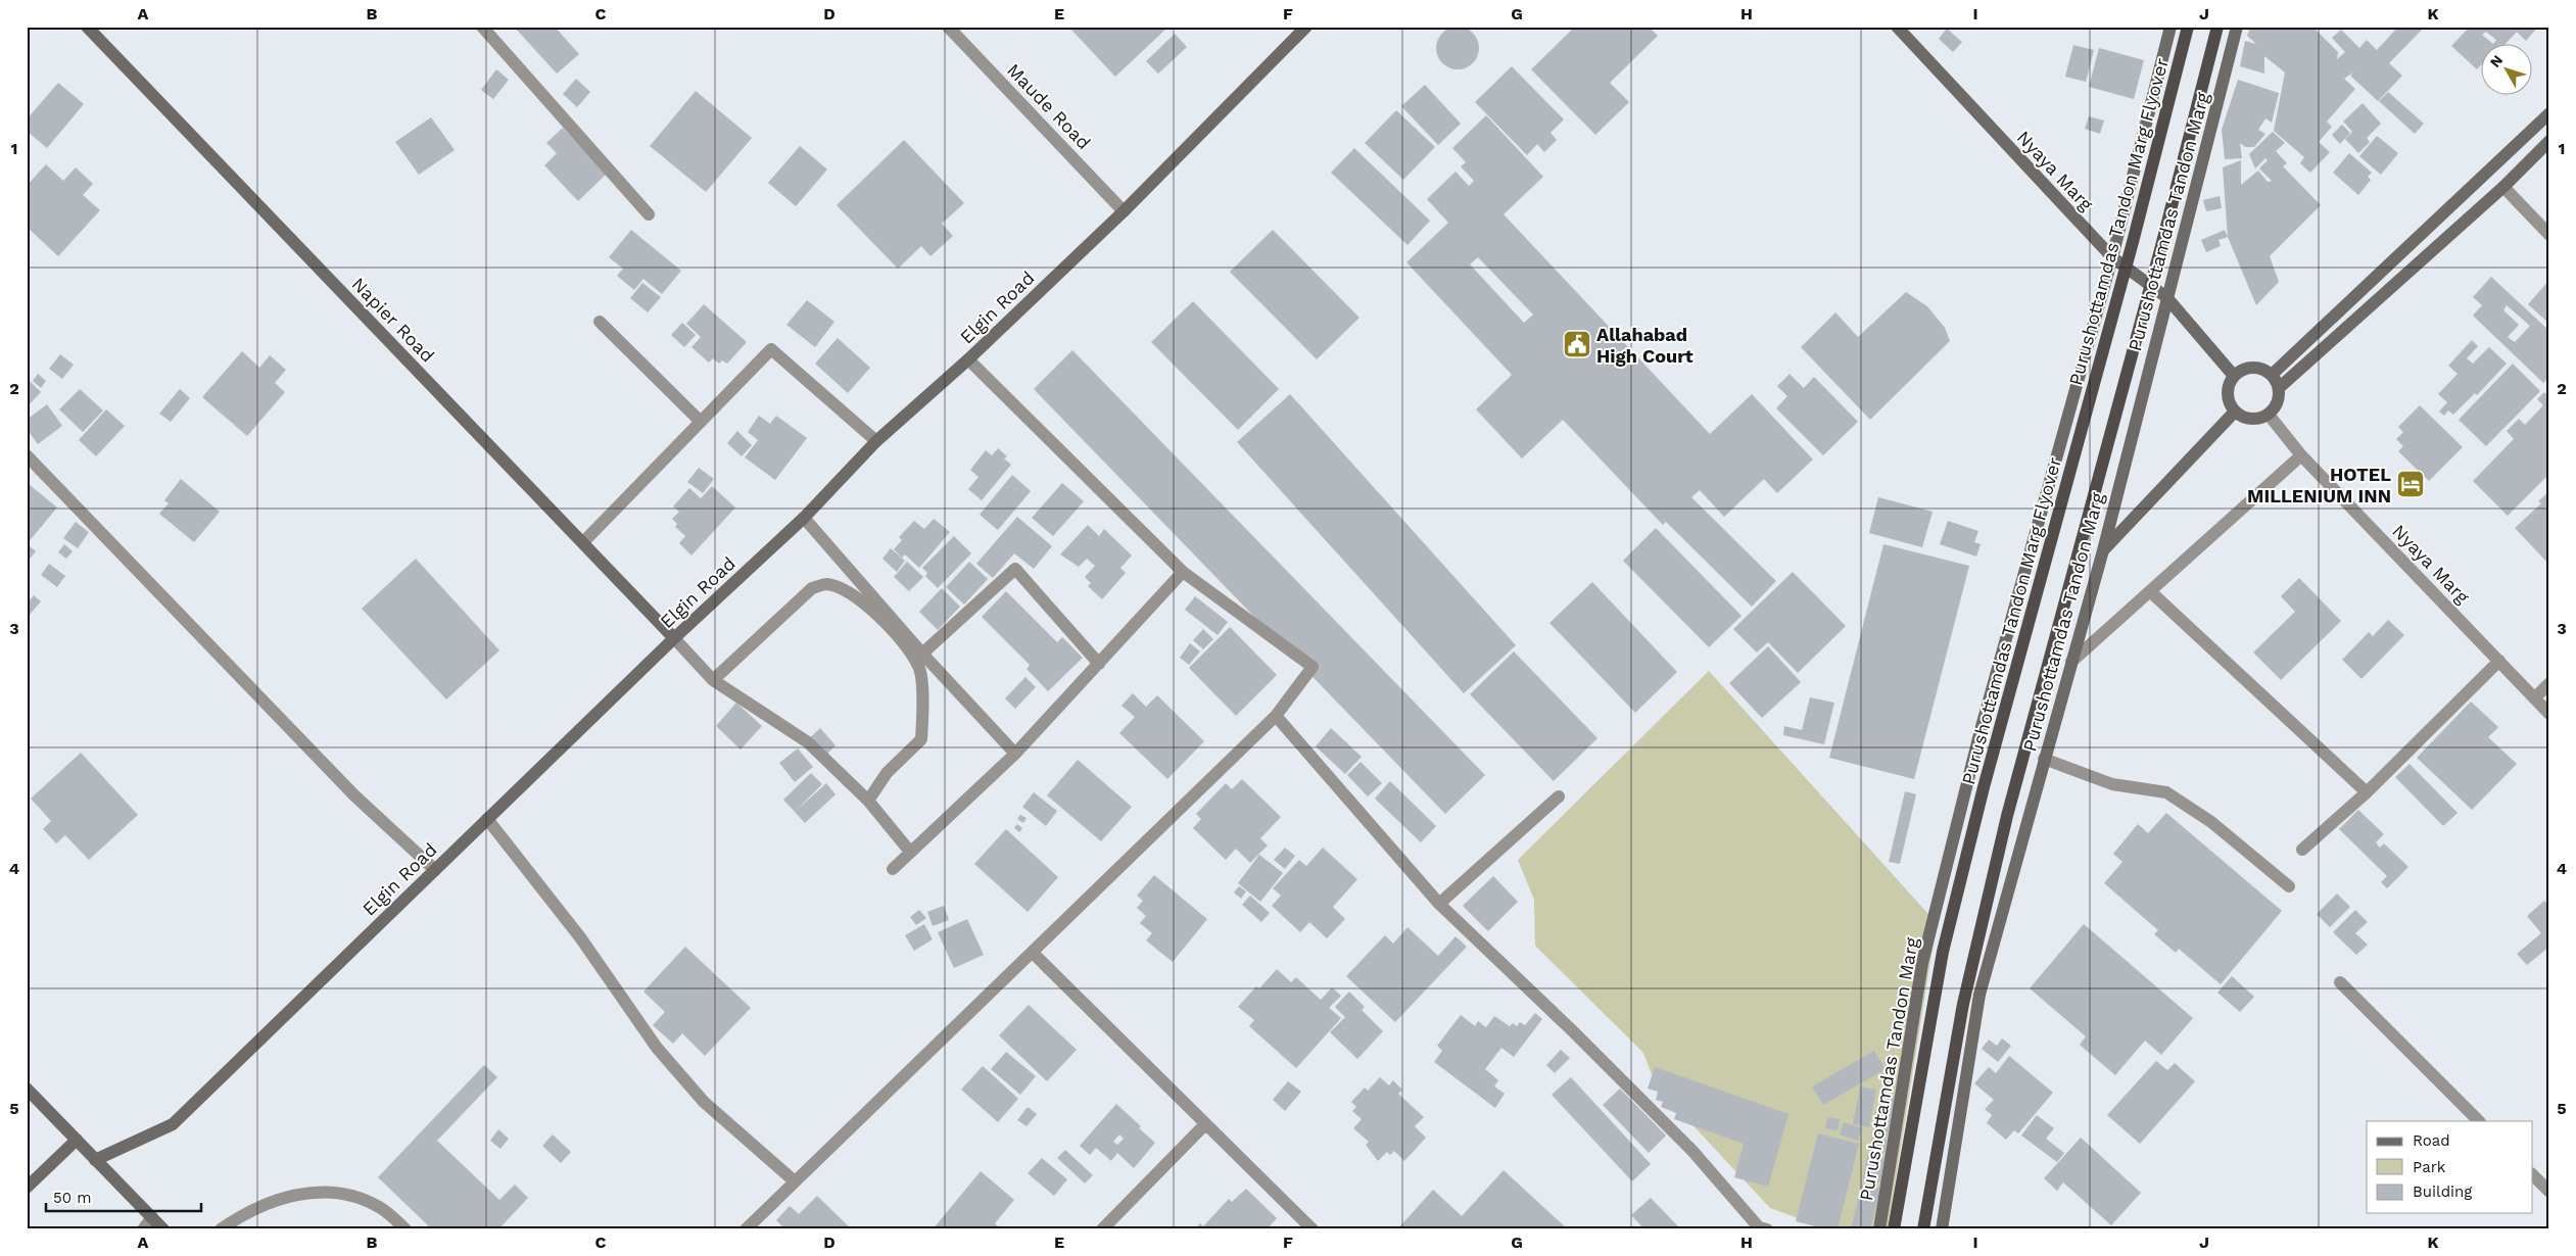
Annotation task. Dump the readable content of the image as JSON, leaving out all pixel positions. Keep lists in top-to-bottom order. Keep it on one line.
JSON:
{"streets":{"main road":["Purushottamdas Tandon Marg Flyover"],"street":["Maude Road","Nyaya Marg","Purushottamdas Tandon Marg","Elgin Road","Napier Road"]},"crossings":[["Maude Road","Elgin Road"],["Nyaya Marg","Purushottamdas Tandon Marg"],["Elgin Road","Napier Road"]],"places":{"public building":["Allahabad High Court"],"hotel":["HOTEL MILLENIUM INN"]},"legend":["Road","Park","Building"],"scale_bar":"50 m","north":"top left","grid":{"columns":["A","B","C","D","E","F","G","H","I","J","K"],"rows":["1","2","3","4","5"]}}
